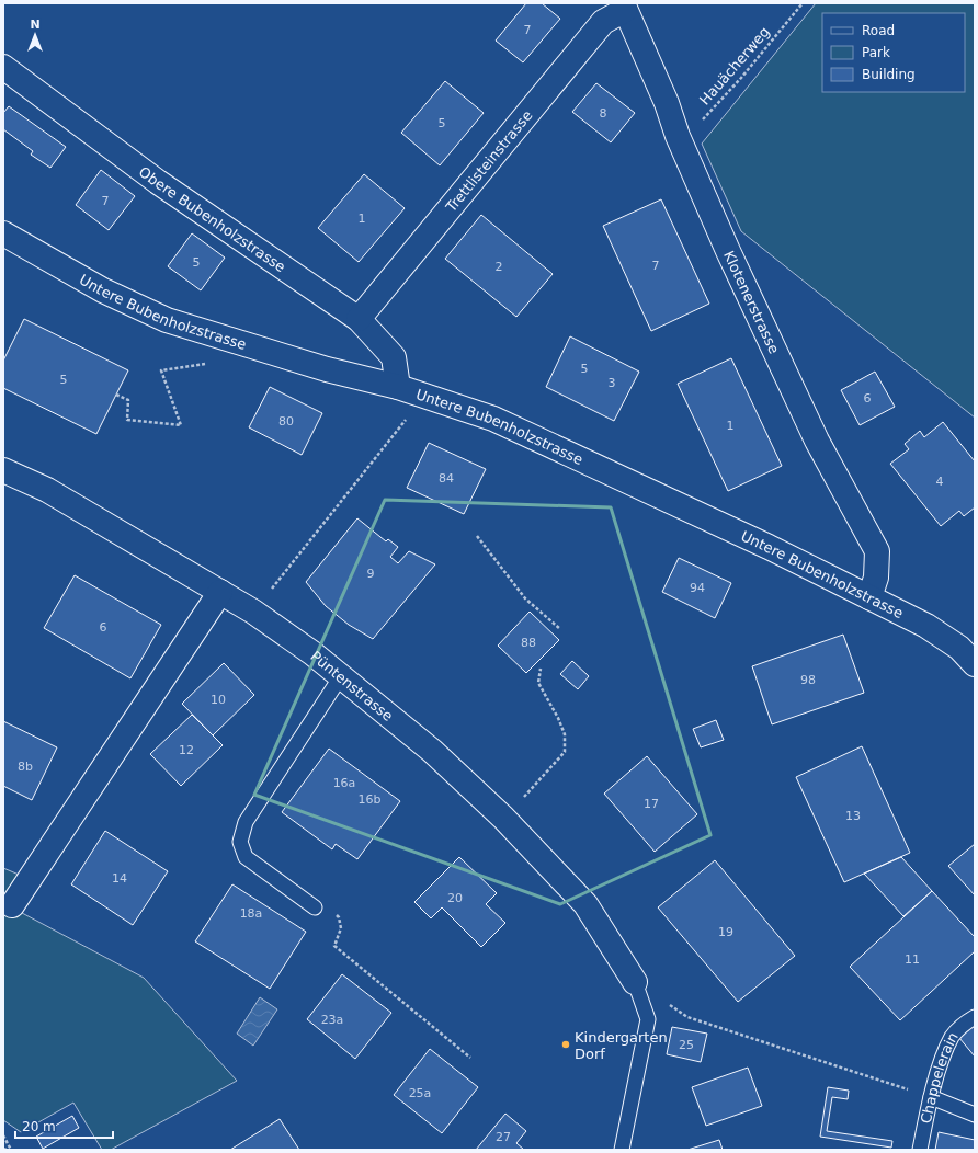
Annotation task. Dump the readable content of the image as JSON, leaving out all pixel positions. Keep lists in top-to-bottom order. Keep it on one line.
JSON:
{"streets":{"street":["Trettlisteinstrasse","Obere Bubenholzstrasse","Klotenerstrasse","Untere Bubenholzstrasse","Püntenstrasse"],"lane":["Chappelerain"],"path":["Hauächerweg"]},"crossings":[["Hauächerweg","Klotenerstrasse"],["Trettlisteinstrasse","Obere Bubenholzstrasse"],["Trettlisteinstrasse","Klotenerstrasse"],["Obere Bubenholzstrasse","Untere Bubenholzstrasse"],["Klotenerstrasse","Untere Bubenholzstrasse"]],"places":["Kindergarten Dorf"],"house_numbers":["7","8","5","7","1","5","7","2","5","5","3","6","80","1","84","4","9","94","6","88","98","10","12","8b","16a","16b","17","13","14","20","18a","19","11","23a","25","25a","27"],"legend":["Road","Park","Building"],"scale_bar":"20 m","north":"top"}
